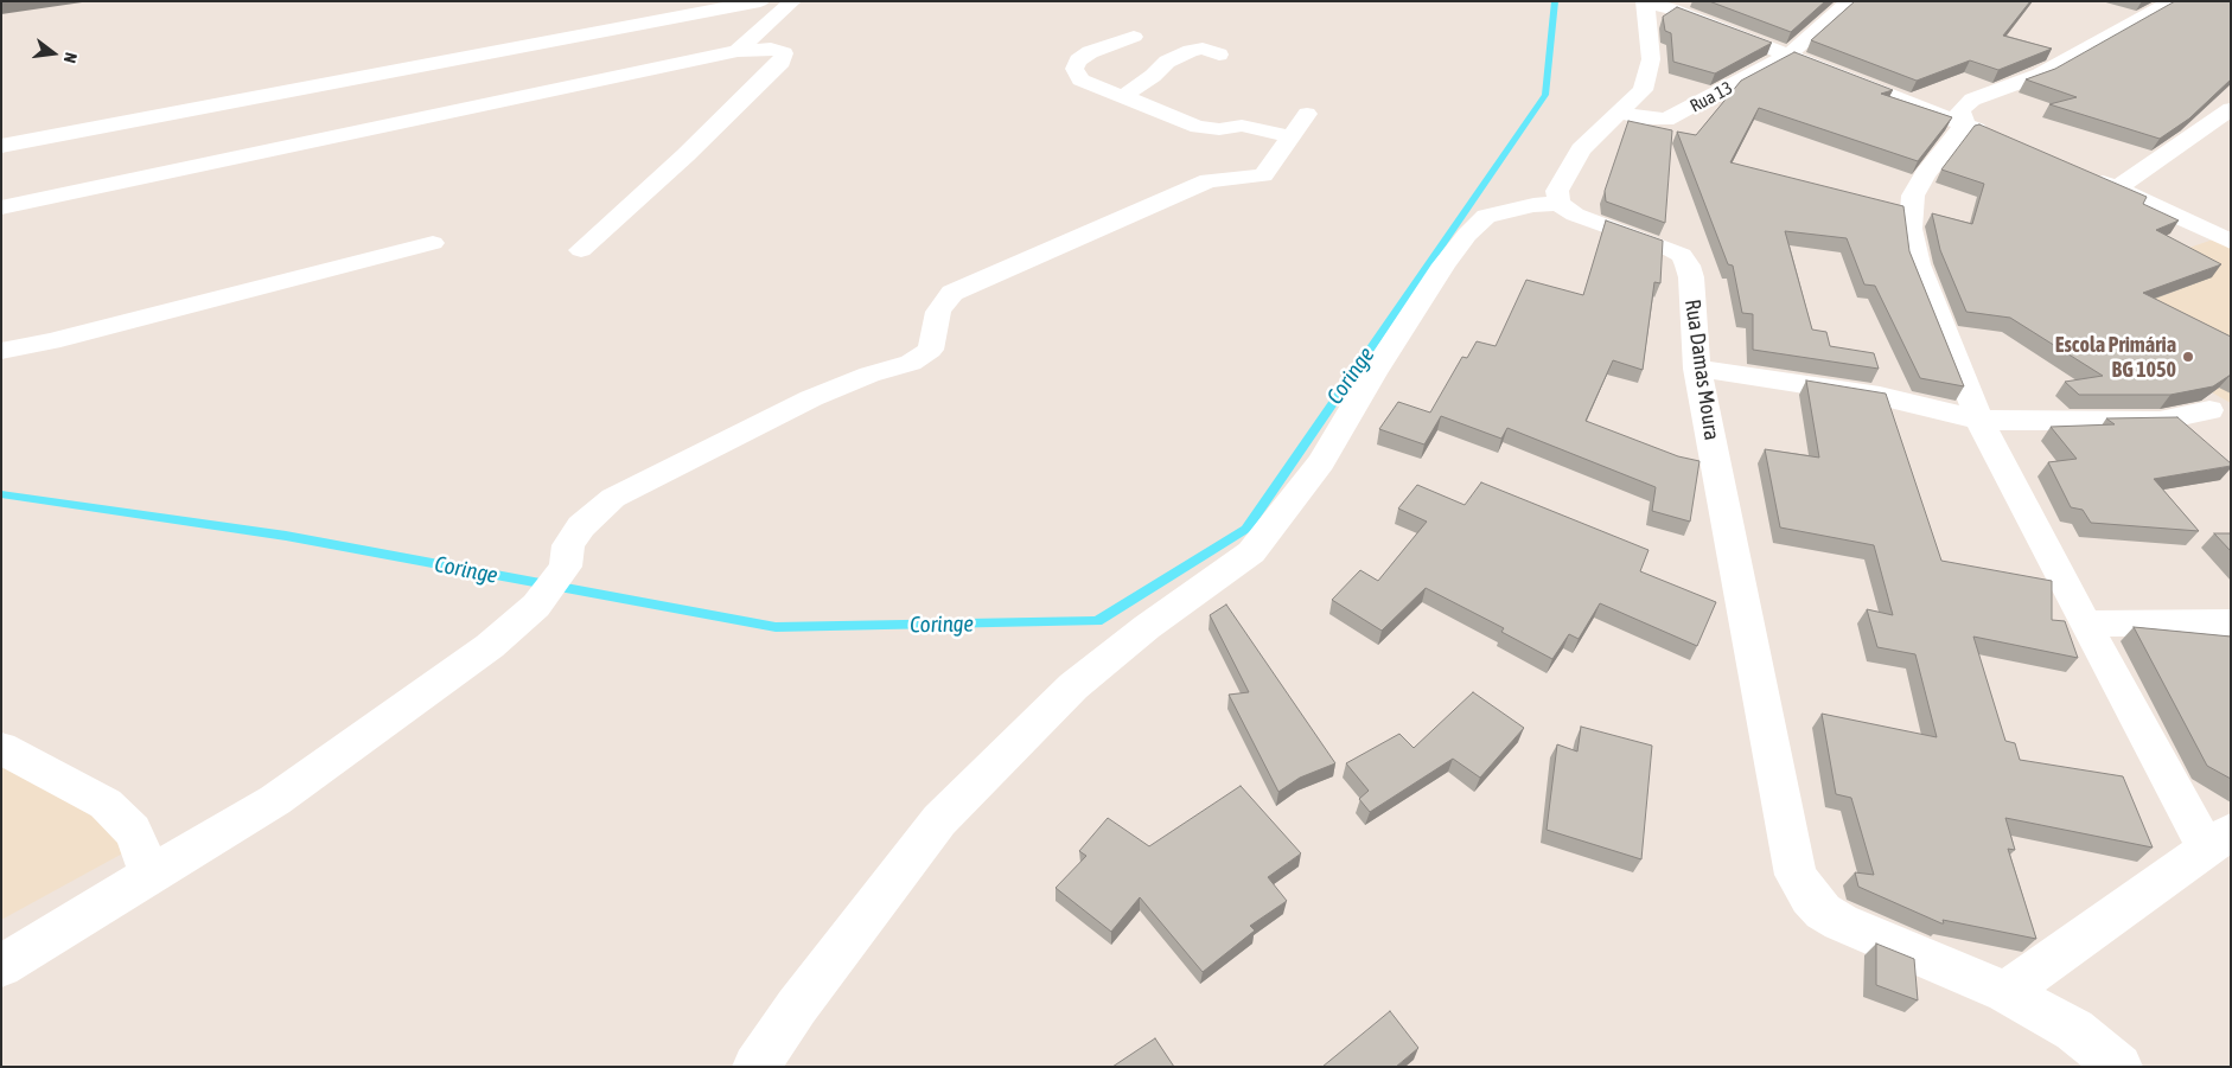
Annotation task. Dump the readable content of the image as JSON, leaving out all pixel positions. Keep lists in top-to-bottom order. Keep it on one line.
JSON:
{"streets":{"street":["Rua 13","Rua Damas Moura"]},"water":["Coringe"],"places":["Escola Primária BG 1050"],"north":"right"}
